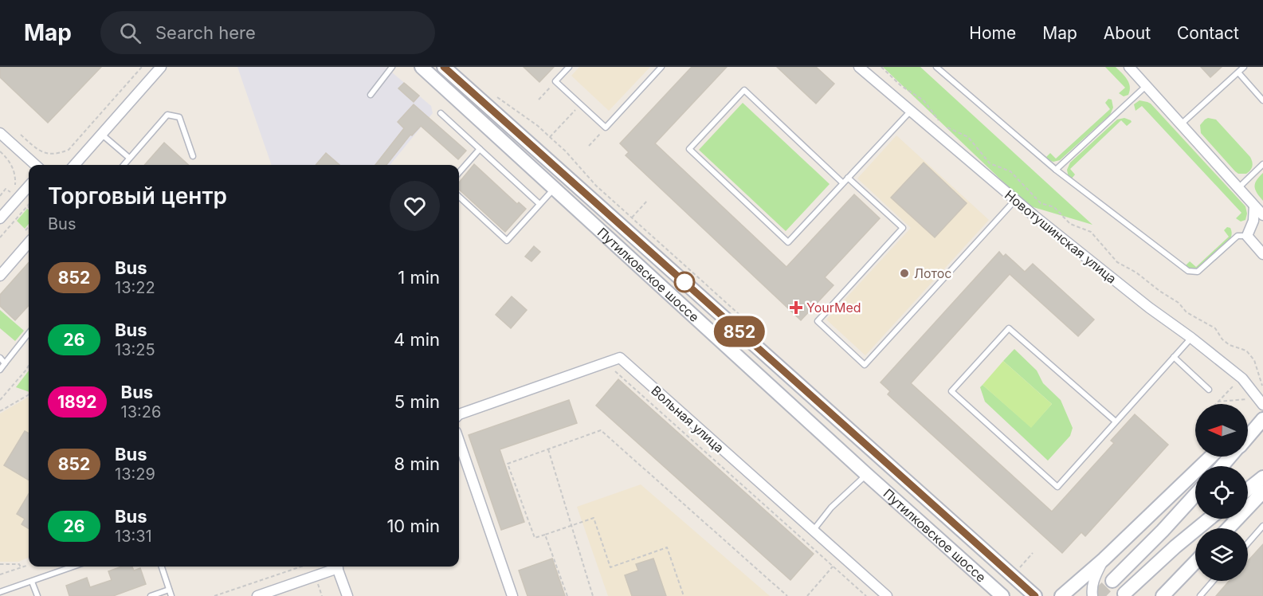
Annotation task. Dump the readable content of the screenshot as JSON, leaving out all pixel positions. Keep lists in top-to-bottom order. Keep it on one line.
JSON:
{"streets":{"main road":["Путилковское шоссе"],"street":["Новотушинская улица","Вольная улица"]},"places":{"other":["Лотос"],"health":["YourMed"]},"lines":["bus line 852"],"north":"left","page":{"header":"Map","search":"Search here","nav":["Home","Map","About","Contact"],"on_map":"852","heading":["Торговый центр","Bus"],"list":[{"mark":"852","name":"Bus","note":"13:22","value":"1 min"},{"mark":"26","name":"Bus","note":"13:25","value":"4 min"},{"mark":"1892","name":"Bus","note":"13:26","value":"5 min"},{"mark":"852","name":"Bus","note":"13:29","value":"8 min"},{"mark":"26","name":"Bus","note":"13:31","value":"10 min"}]}}
